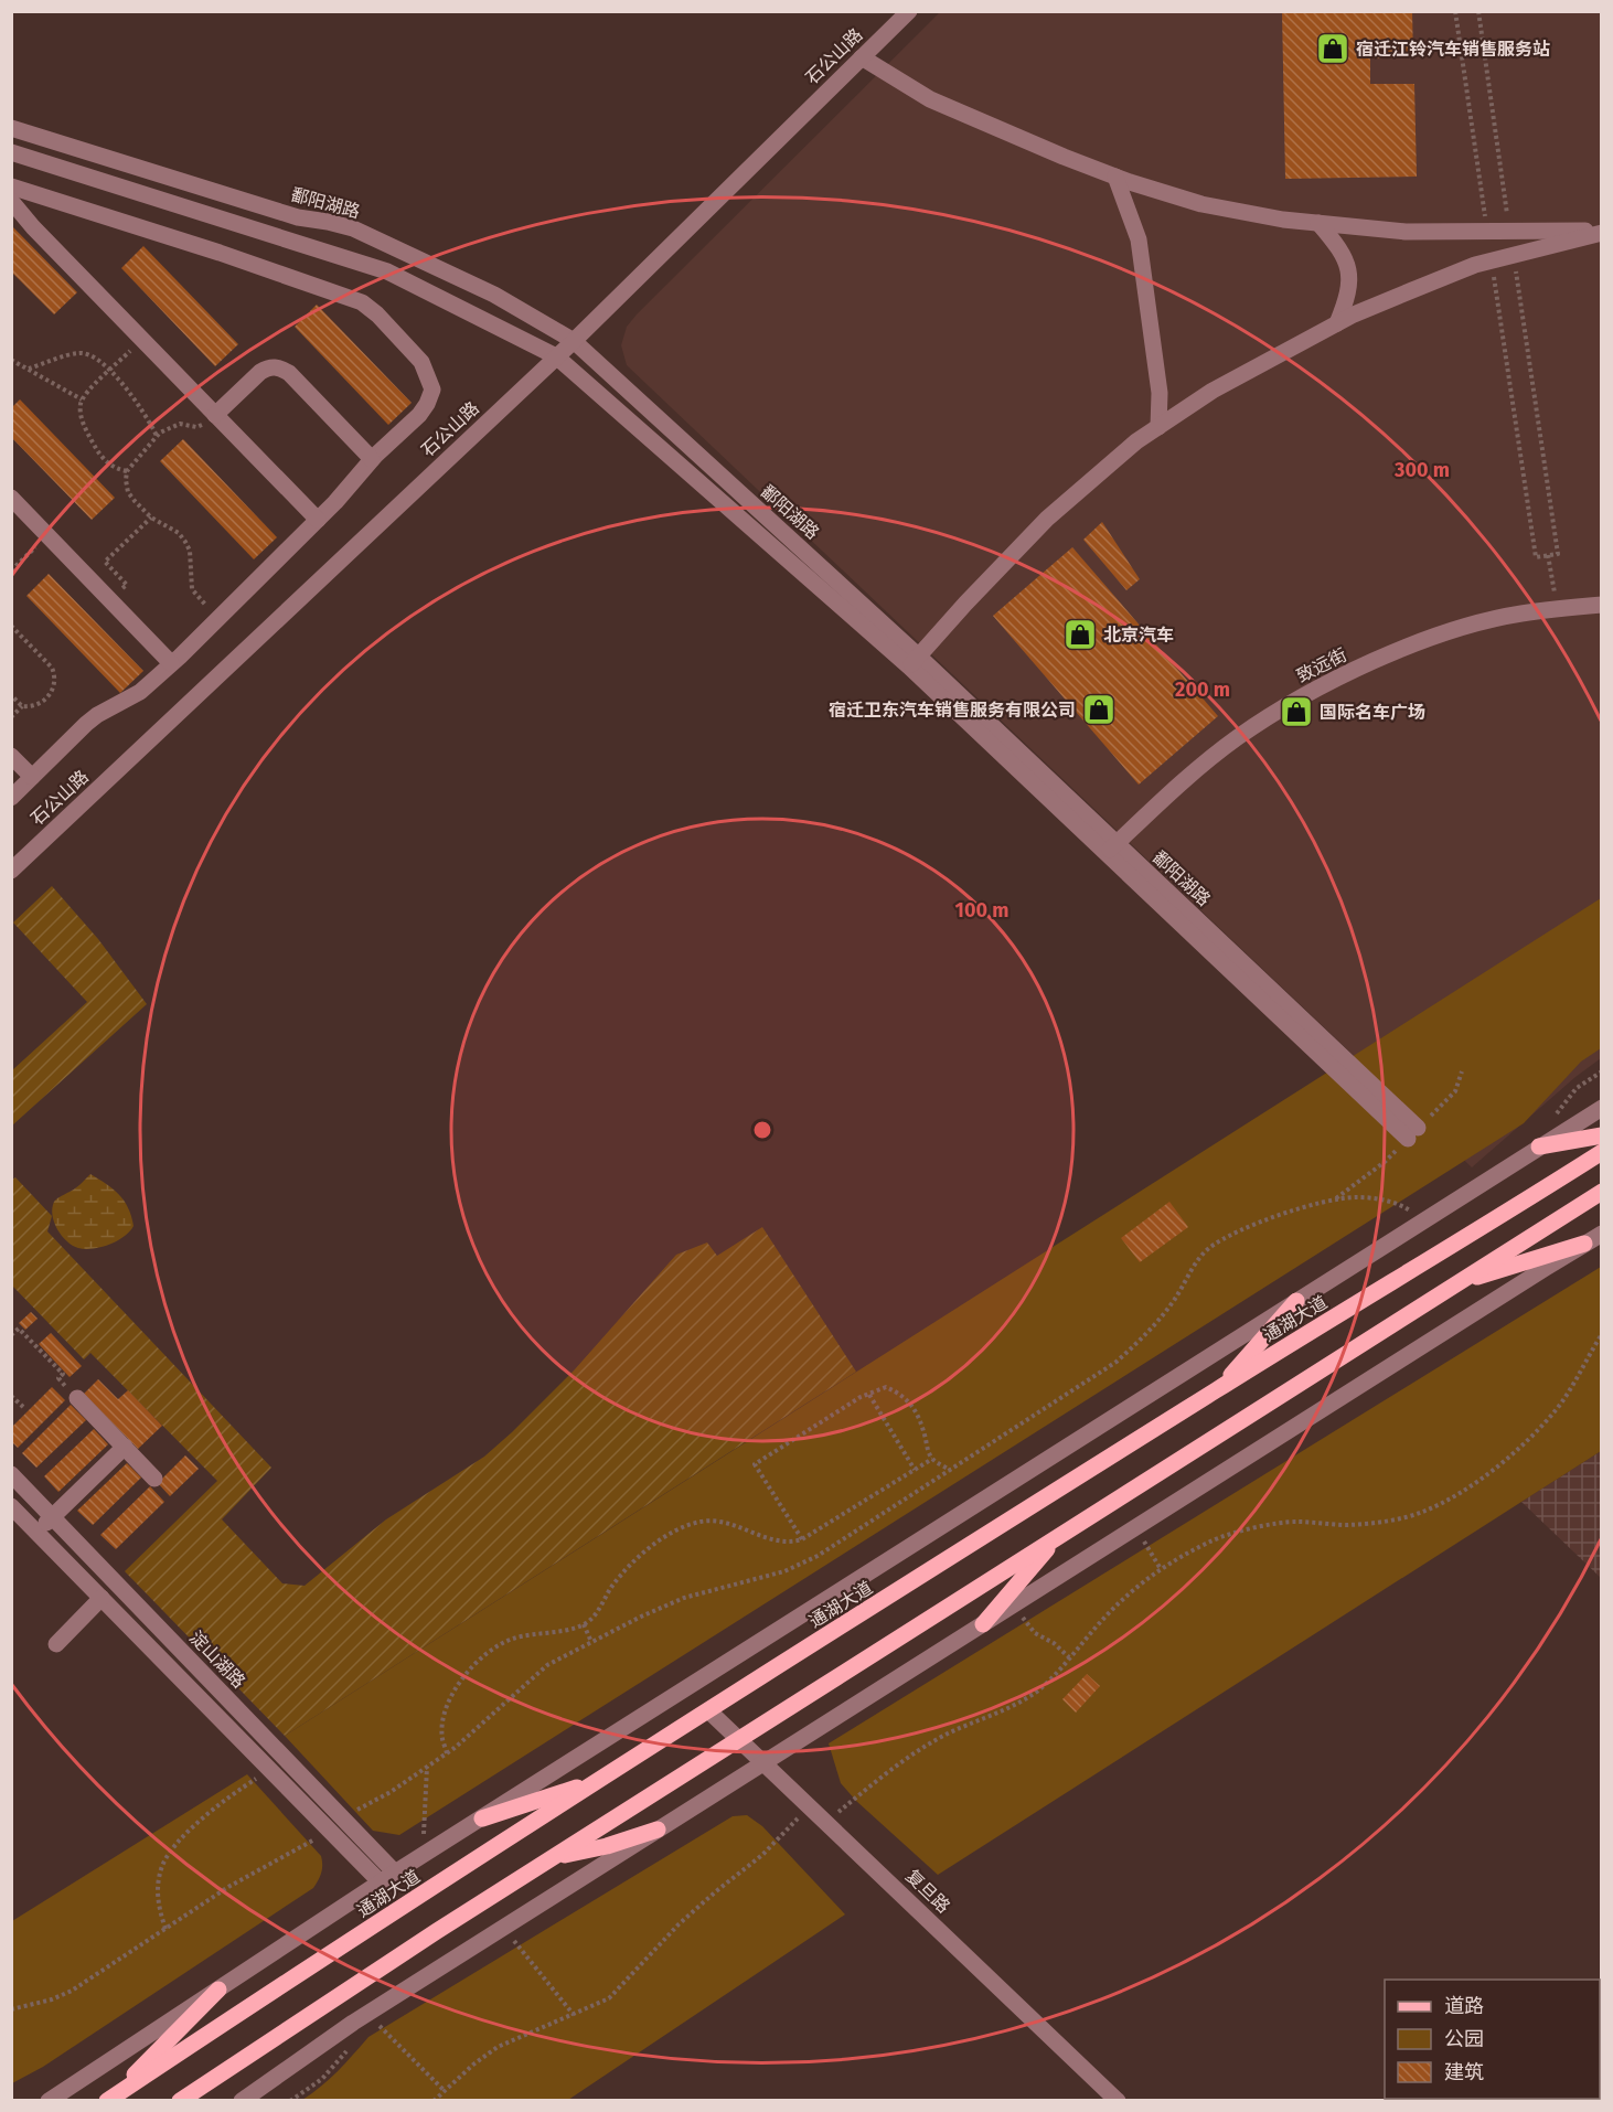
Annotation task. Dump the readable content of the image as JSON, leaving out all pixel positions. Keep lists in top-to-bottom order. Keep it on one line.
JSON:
{"streets":{"main road":["通湖大道"],"street":["石公山路","鄱阳湖路","致远街","淀山湖路","复旦路"]},"crossings":[["石公山路","鄱阳湖路"],["鄱阳湖路","致远街"],["通湖大道","复旦路"]],"places":{"shop":["宿迁江铃汽车销售服务站","北京汽车","宿迁卫东汽车销售服务有限公司","国际名车广场"]},"legend":["道路","公园","建筑"],"rings":["300 m","200 m","100 m"]}
